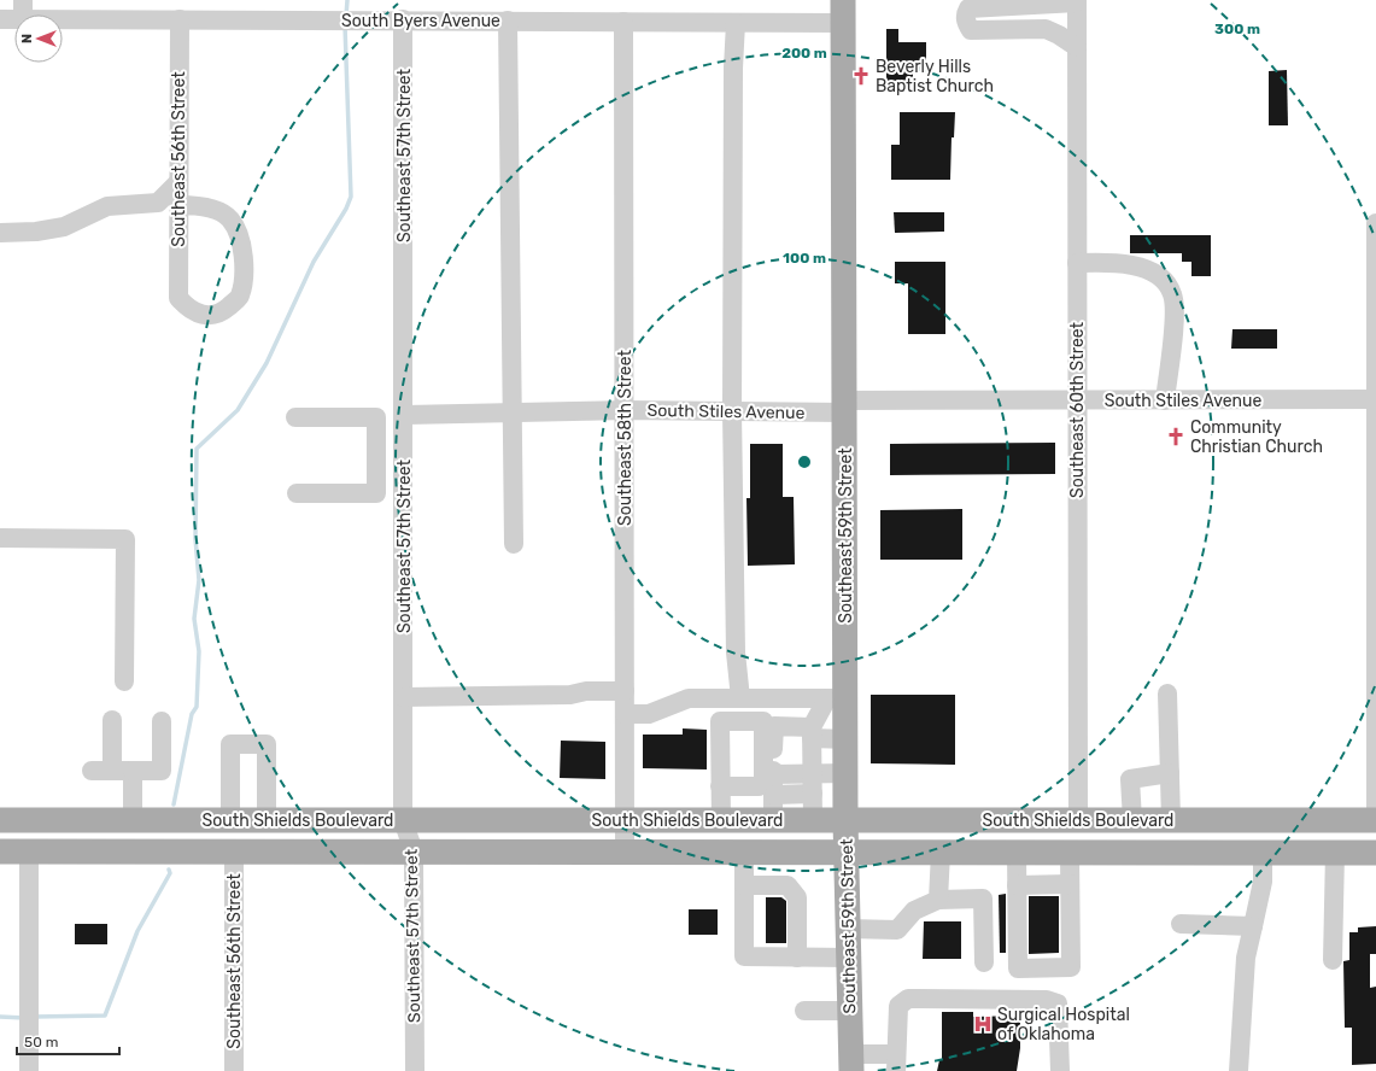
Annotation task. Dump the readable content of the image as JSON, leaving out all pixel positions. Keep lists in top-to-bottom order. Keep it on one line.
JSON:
{"streets":{"main road":["Southeast 59th Street","South Shields Boulevard"],"street":["South Byers Avenue","Southeast 57th Street","Southeast 56th Street","South Stiles Avenue","Southeast 60th Street","Southeast 58th Street"]},"crossings":[["South Byers Avenue","Southeast 57th Street"],["South Byers Avenue","Southeast 56th Street"],["South Byers Avenue","Southeast 58th Street"],["South Byers Avenue","Southeast 59th Street"],["Southeast 57th Street","South Stiles Avenue"],["Southeast 57th Street","South Shields Boulevard"],["Southeast 56th Street","South Shields Boulevard"],["South Stiles Avenue","Southeast 60th Street"],["South Stiles Avenue","Southeast 58th Street"],["South Stiles Avenue","Southeast 59th Street"],["Southeast 60th Street","South Shields Boulevard"],["Southeast 58th Street","South Shields Boulevard"],["Southeast 59th Street","South Shields Boulevard"]],"places":{"church":["Beverly Hills Baptist Church","Community Christian Church"],"hospital":["Surgical Hospital of Oklahoma"]},"scale_bar":"50 m","north":"left","rings":["300 m","200 m","100 m"]}
